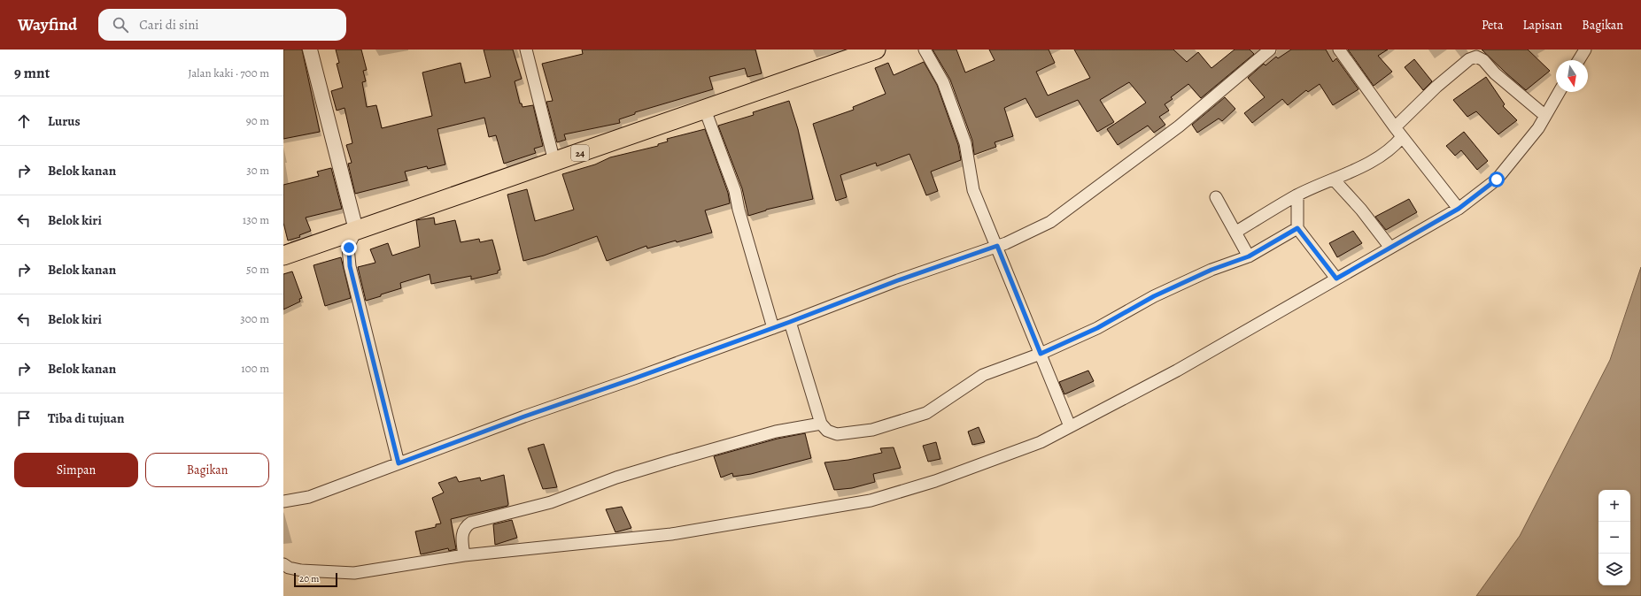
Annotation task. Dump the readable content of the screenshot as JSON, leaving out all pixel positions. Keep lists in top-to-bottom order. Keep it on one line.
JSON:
{"streets":{"highway":["24"]},"scale_bar":"20 m","north":"bottom","page":{"header":"Wayfind","search":"Cari di sini","nav":["Peta","Lapisan","Bagikan"],"heading":["9 mnt","Jalan kaki · 700 m"],"list":[["Lurus","90 m"],["Belok kanan","30 m"],["Belok kiri","130 m"],["Belok kanan","50 m"],["Belok kiri","300 m"],["Belok kanan","100 m"],"Tiba di tujuan"],"buttons":["Simpan","Bagikan"],"map_buttons":["+","−"],"scale":"20 m"}}
